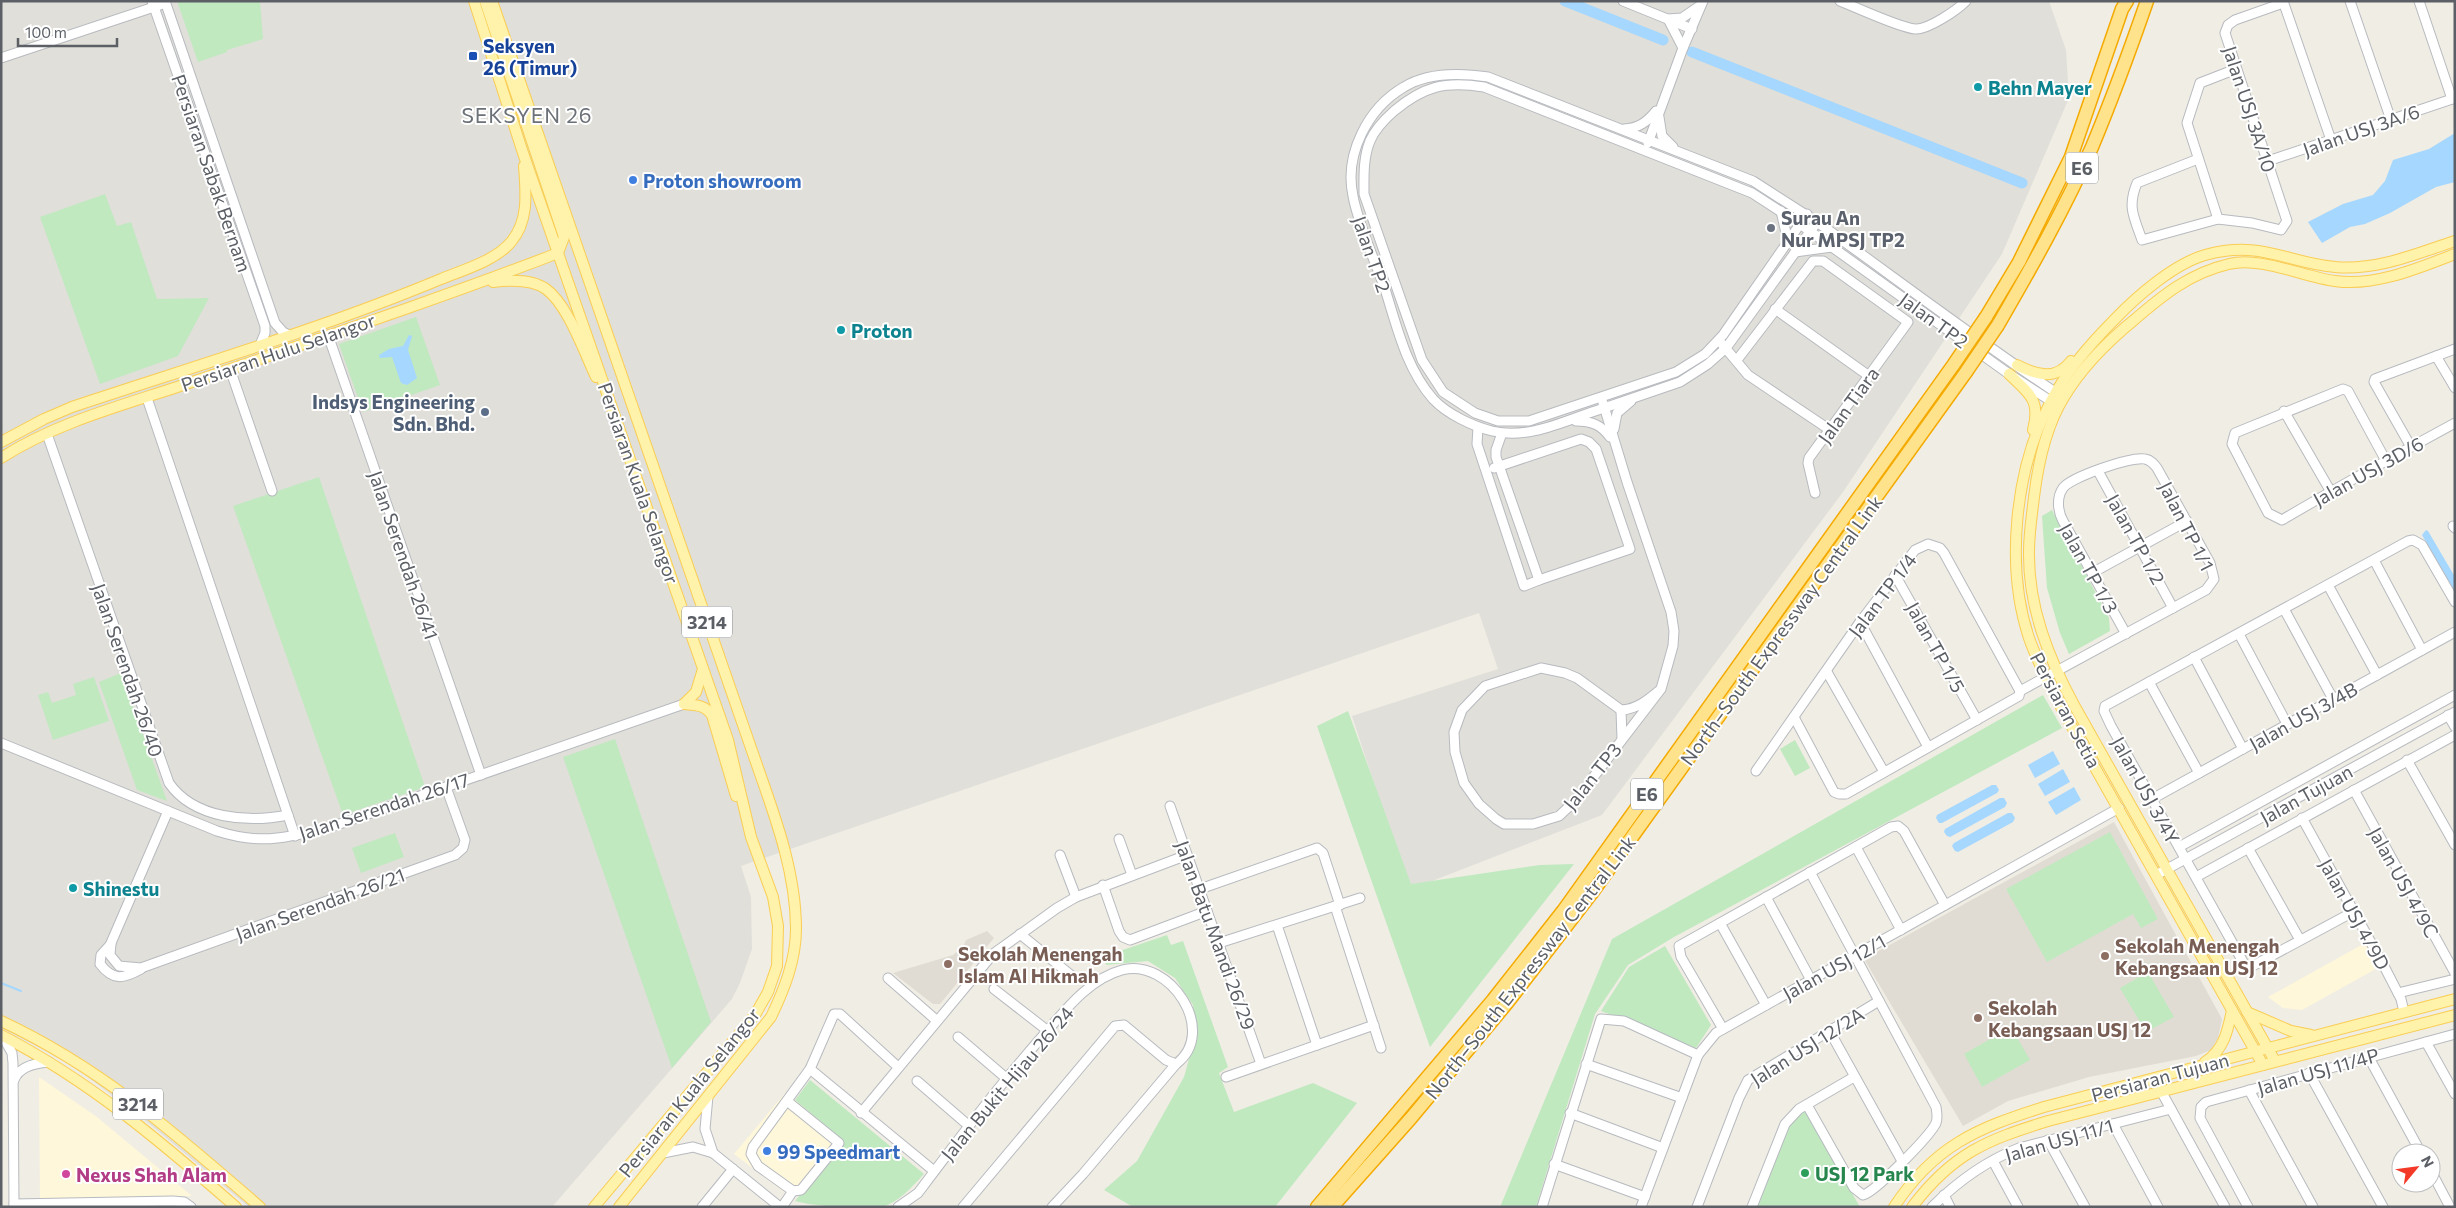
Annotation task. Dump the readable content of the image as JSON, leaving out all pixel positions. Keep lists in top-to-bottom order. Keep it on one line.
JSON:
{"streets":{"highway":["E6","North–South Expressway Central Link"],"main road":["Persiaran Hulu Selangor","Persiaran Kuala Selangor","3214","Persiaran Setia","Persiaran Tujuan"],"street":["Jalan USJ 3A/10","Jalan USJ 3A/6","Persiaran Sabak Bernam","Jalan TP2","Jalan Tiara","Jalan USJ 3D/6","Jalan TP 1/1","Jalan TP 1/2","Jalan Serendah 26/41","Jalan TP 1/3","Jalan TP 1/4","Jalan TP 1/5","Jalan Serendah 26/40","Jalan USJ 3/4B","Jalan TP3","Jalan USJ 3/4Y","Jalan Tujuan","Jalan Serendah 26/17","Jalan USJ 4/9C","Jalan Serendah 26/21","Jalan USJ 4/9D","Jalan Batu Mandi 26/29","Jalan USJ 12/1","Jalan USJ 12/2A","Jalan USJ 11/4P","Jalan Bukit Hijau 26/24","Jalan USJ 11/1"]},"crossings":[["Jalan USJ 3A/10","Jalan USJ 3A/6"],["Persiaran Sabak Bernam","Persiaran Hulu Selangor"],["Jalan TP2","Persiaran Setia"],["Jalan TP2","Jalan TP3"],["Persiaran Hulu Selangor","Persiaran Kuala Selangor"],["Persiaran Hulu Selangor","Jalan Serendah 26/41"],["Persiaran Hulu Selangor","Jalan Serendah 26/40"],["Jalan TP 1/1","Jalan TP 1/2"],["Jalan TP 1/1","Jalan TP 1/3"],["Jalan TP 1/1","Persiaran Setia"],["Jalan Serendah 26/41","Jalan Serendah 26/17"],["Jalan TP 1/4","Jalan TP 1/5"],["Persiaran Setia","Jalan Tujuan"],["Persiaran Setia","Jalan USJ 12/1"],["Persiaran Setia","Persiaran Tujuan"],["Jalan USJ 3/4B","Jalan USJ 3/4Y"],["Jalan USJ 3/4Y","Jalan Tujuan"],["Jalan Serendah 26/17","Jalan Serendah 26/21"],["Jalan USJ 4/9D","Persiaran Tujuan"]],"districts":["SEKSYEN 26"],"places":{"transit":["Seksyen 26 (Timur)"],"other":["Behn Mayer","Proton showroom","Surau An Nur MPSJ TP2","Proton","Indsys Engineering Sdn. Bhd.","Shinestu","Sekolah Menengah Kebangsaan USJ 12","Sekolah Menengah Islam Al Hikmah","Sekolah Kebangsaan USJ 12","99 Speedmart","USJ 12 Park","Nexus Shah Alam"]},"scale_bar":"100 m","north":"top right"}
